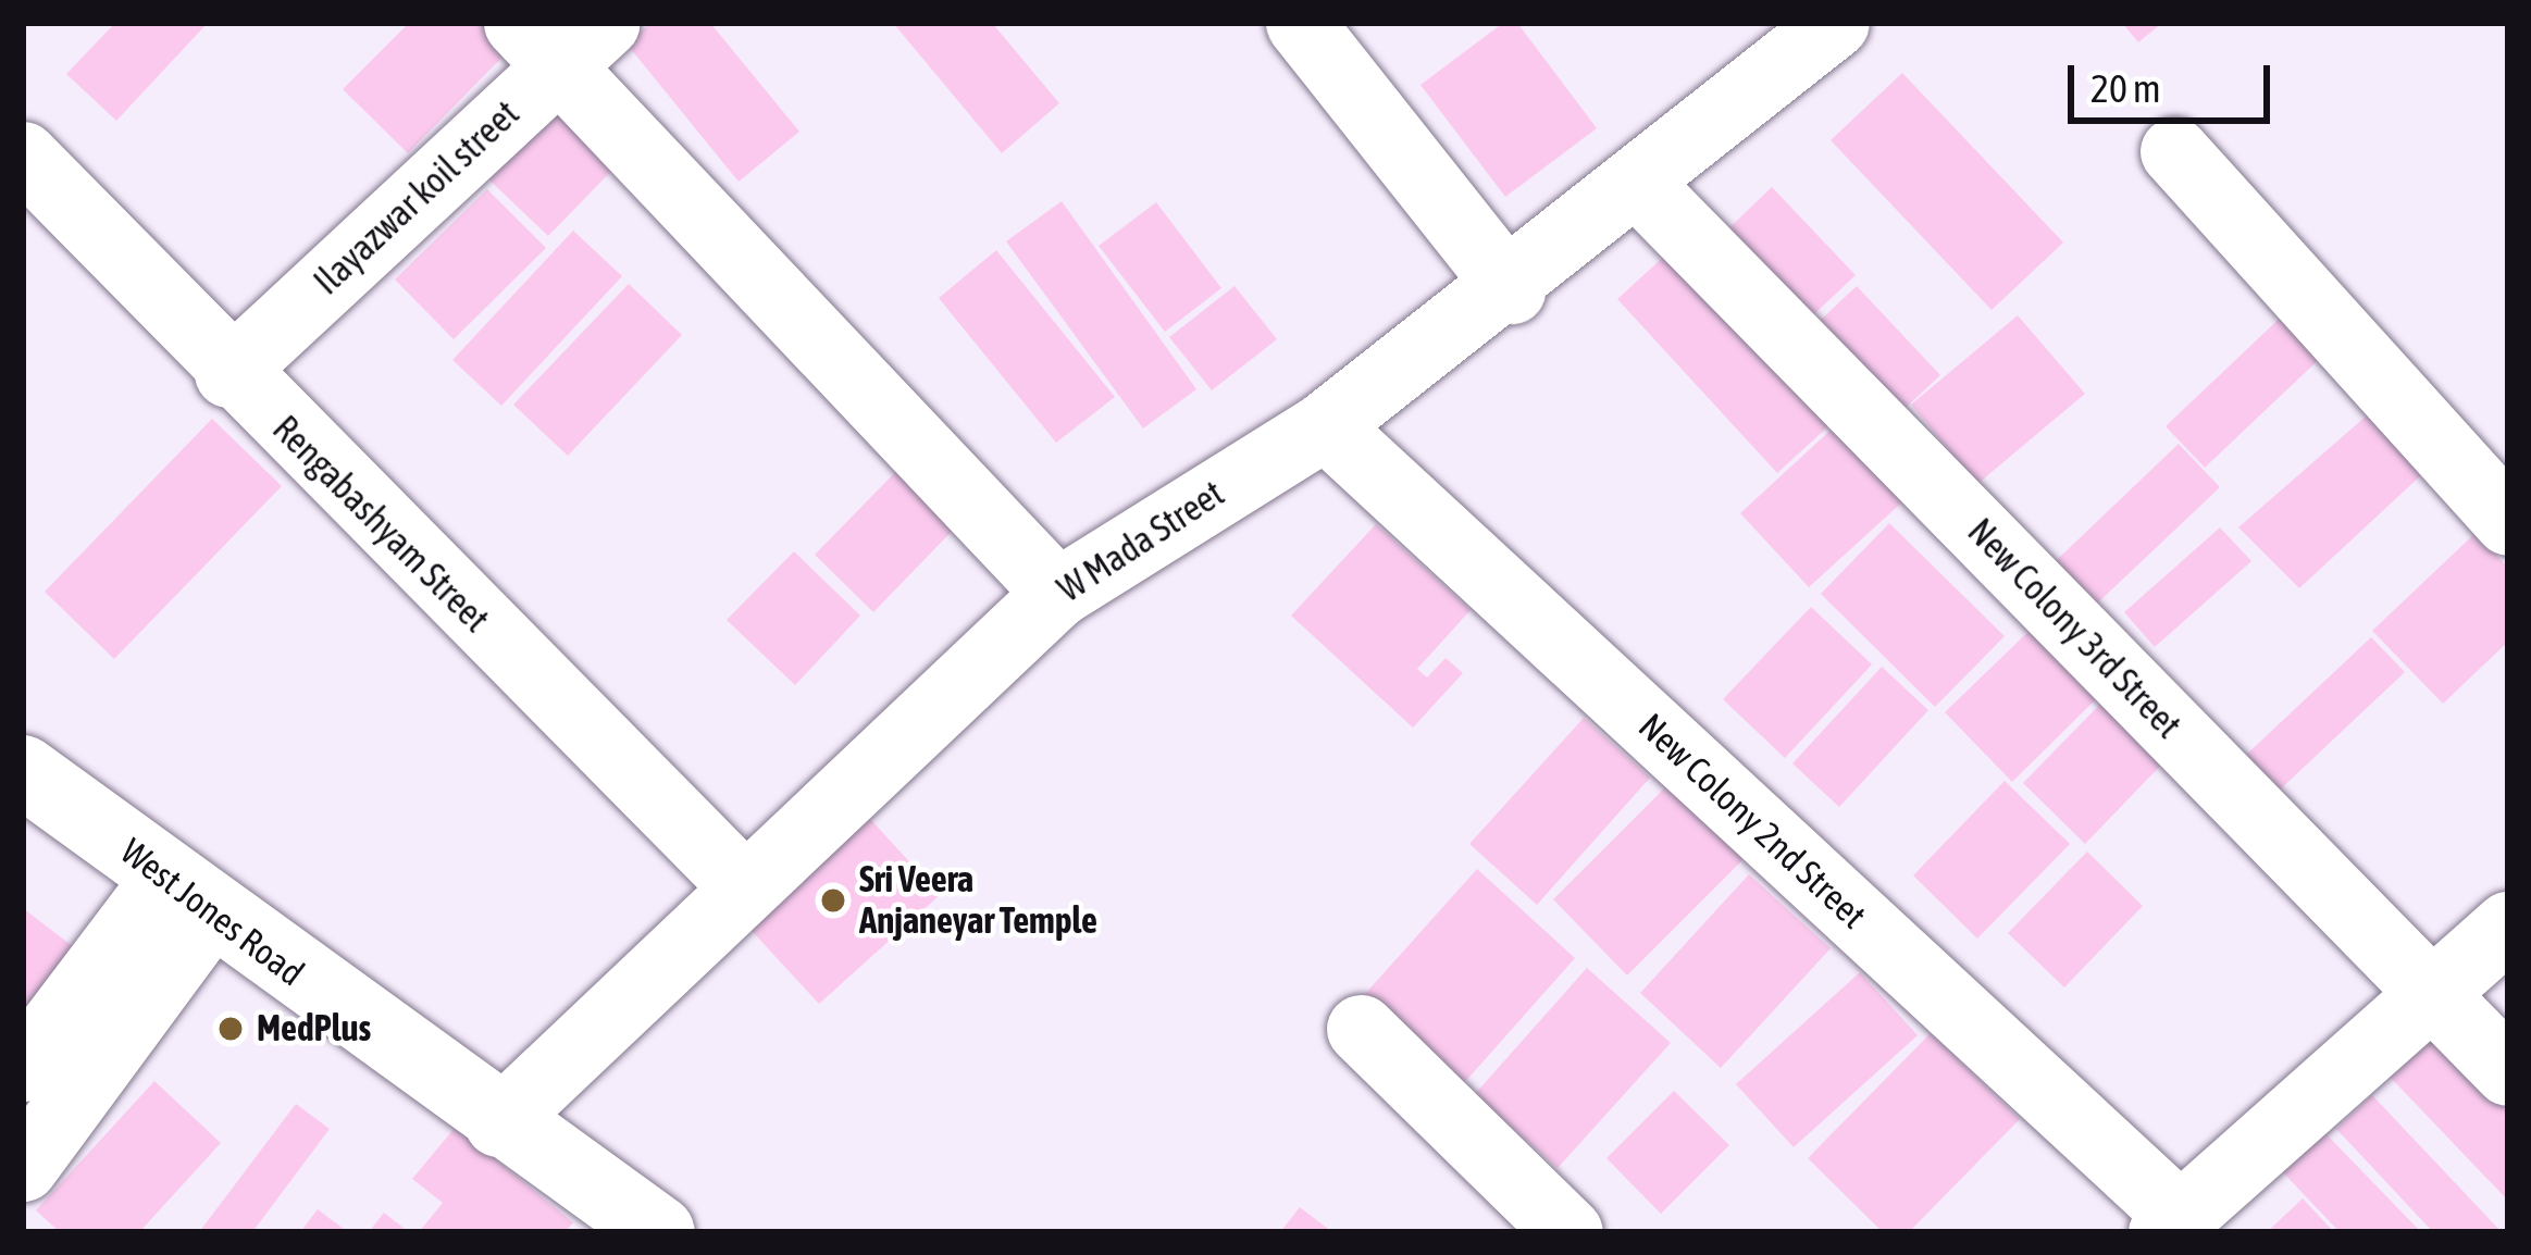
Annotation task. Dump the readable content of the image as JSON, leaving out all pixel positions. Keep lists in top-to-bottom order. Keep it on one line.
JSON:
{"streets":{"street":["Ilayazwar koil street","Rengabashyam Street","W Mada Street","New Colony 3rd Street","New Colony 2nd Street","West Jones Road"]},"crossings":[["Ilayazwar koil street","Rengabashyam Street"],["Rengabashyam Street","W Mada Street"],["W Mada Street","New Colony 3rd Street"],["W Mada Street","New Colony 2nd Street"],["W Mada Street","West Jones Road"]],"places":["Sri Veera Anjaneyar Temple","MedPlus"],"scale_bar":"20 m"}
